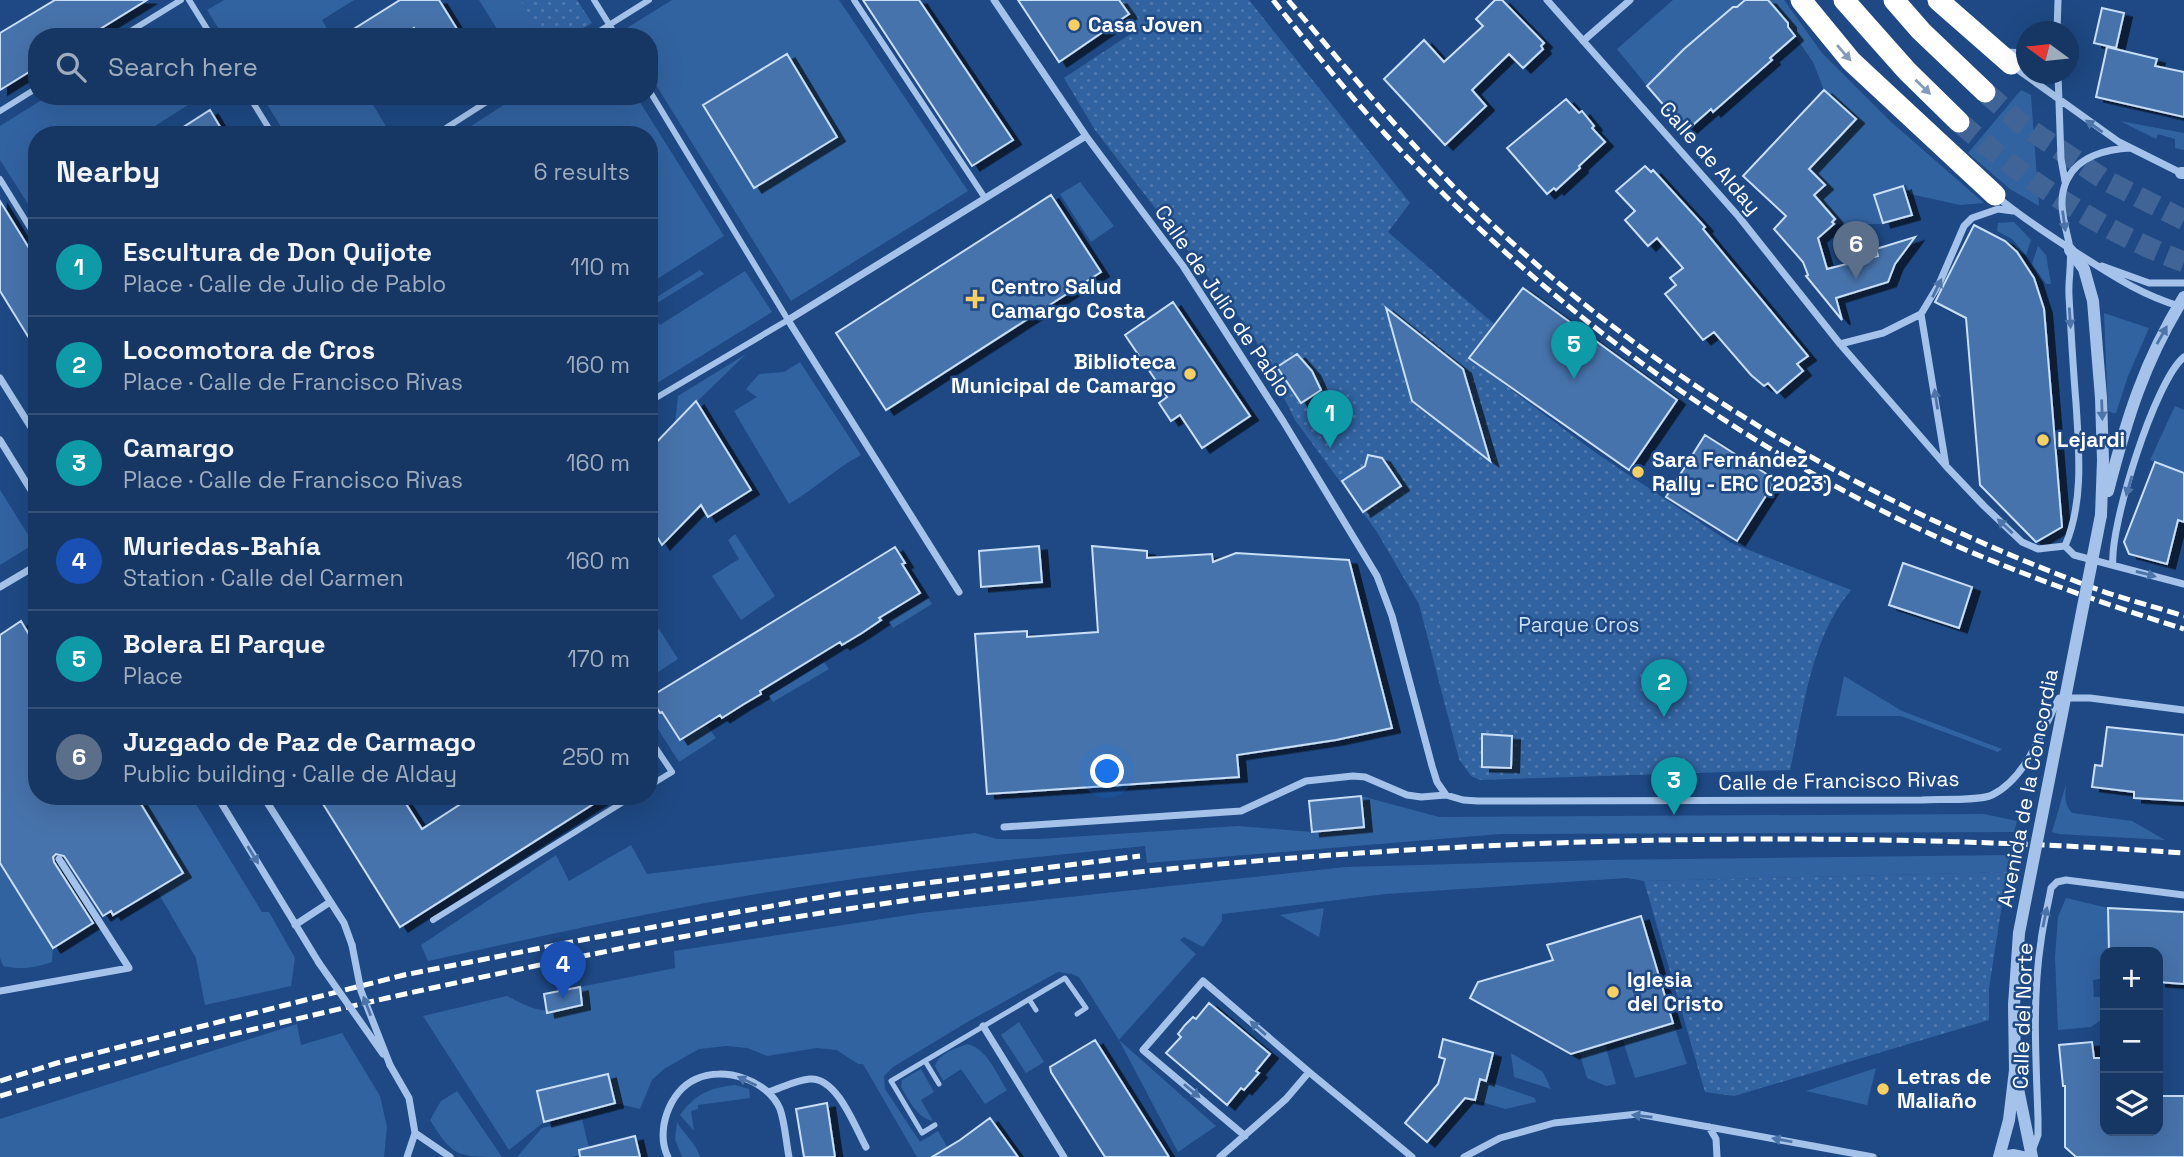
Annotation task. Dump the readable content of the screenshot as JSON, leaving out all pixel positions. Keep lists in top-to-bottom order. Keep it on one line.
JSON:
{"streets":{"street":["Calle de Alday","Calle de Julio de Pablo","Calle de Francisco Rivas","Avenida de la Concordia","Calle del Norte"]},"crossings":[["Calle de Julio de Pablo","Calle de Francisco Rivas"],["Avenida de la Concordia","Calle del Norte"]],"parks":["Parque Cros"],"places":{"other":["Casa Joven","Biblioteca Municipal de Camargo","Lejardi","Sara Fernández Rally - ERC (2023)","Iglesia del Cristo","Letras de Maliaño"],"health":["Centro Salud Camargo Costa"]},"north":"left","page":{"search":"Search here","heading":["Nearby","6 results"],"list":[{"mark":"1","name":"Escultura de Don Quijote","note":"Place · Calle de Julio de Pablo","value":"110 m"},{"mark":"2","name":"Locomotora de Cros","note":"Place · Calle de Francisco Rivas","value":"160 m"},{"mark":"3","name":"Camargo","note":"Place · Calle de Francisco Rivas","value":"160 m"},{"mark":"4","name":"Muriedas-Bahía","note":"Station · Calle del Carmen","value":"160 m"},{"mark":"5","name":"Bolera El Parque","note":"Place","value":"170 m"},{"mark":"6","name":"Juzgado de Paz de Carmago","note":"Public building · Calle de Alday","value":"250 m"}],"pins":["6","5","1","2","3","4"],"map_buttons":["+","−"]}}
